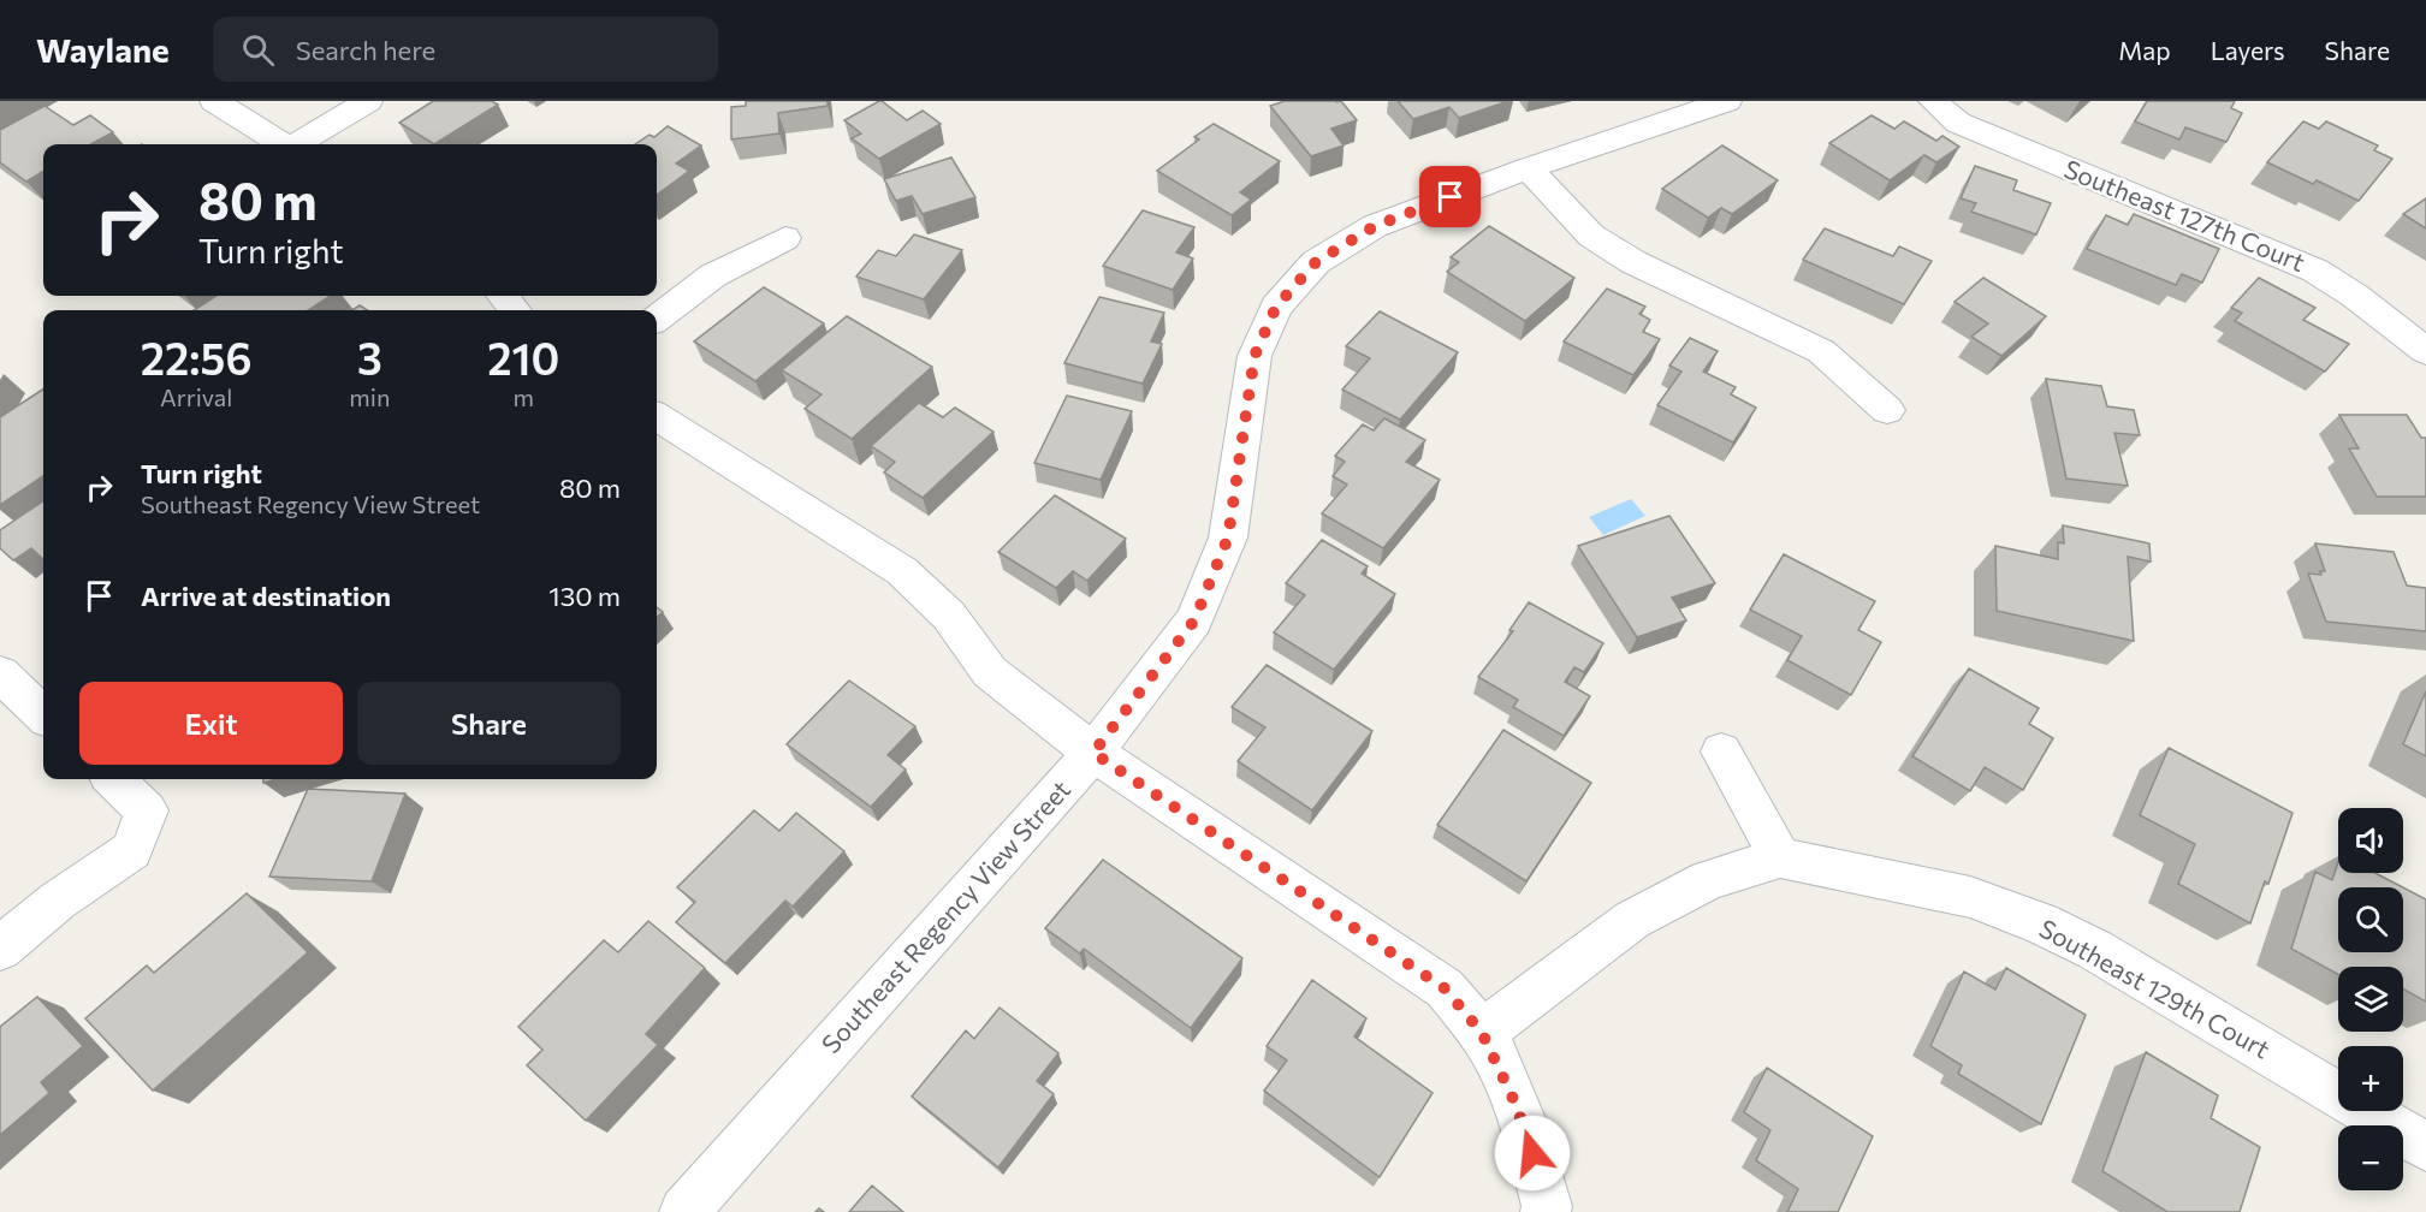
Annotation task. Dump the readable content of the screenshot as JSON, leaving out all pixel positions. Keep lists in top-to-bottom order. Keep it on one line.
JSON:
{"streets":{"street":["Southeast 127th Court","Southeast Regency View Street","Southeast 129th Court"]},"page":{"header":"Waylane","search":"Search here","nav":["Map","Layers","Share"],"turn":["80 m","Turn right"],"eta":["22:56","Arrival","3","min","210","m"],"list":[{"name":"Turn right","note":"Southeast Regency View Street","value":"80 m"},{"name":"Arrive at destination","value":"130 m"}],"buttons":["Exit","Share"],"map_buttons":["+","−"]}}
